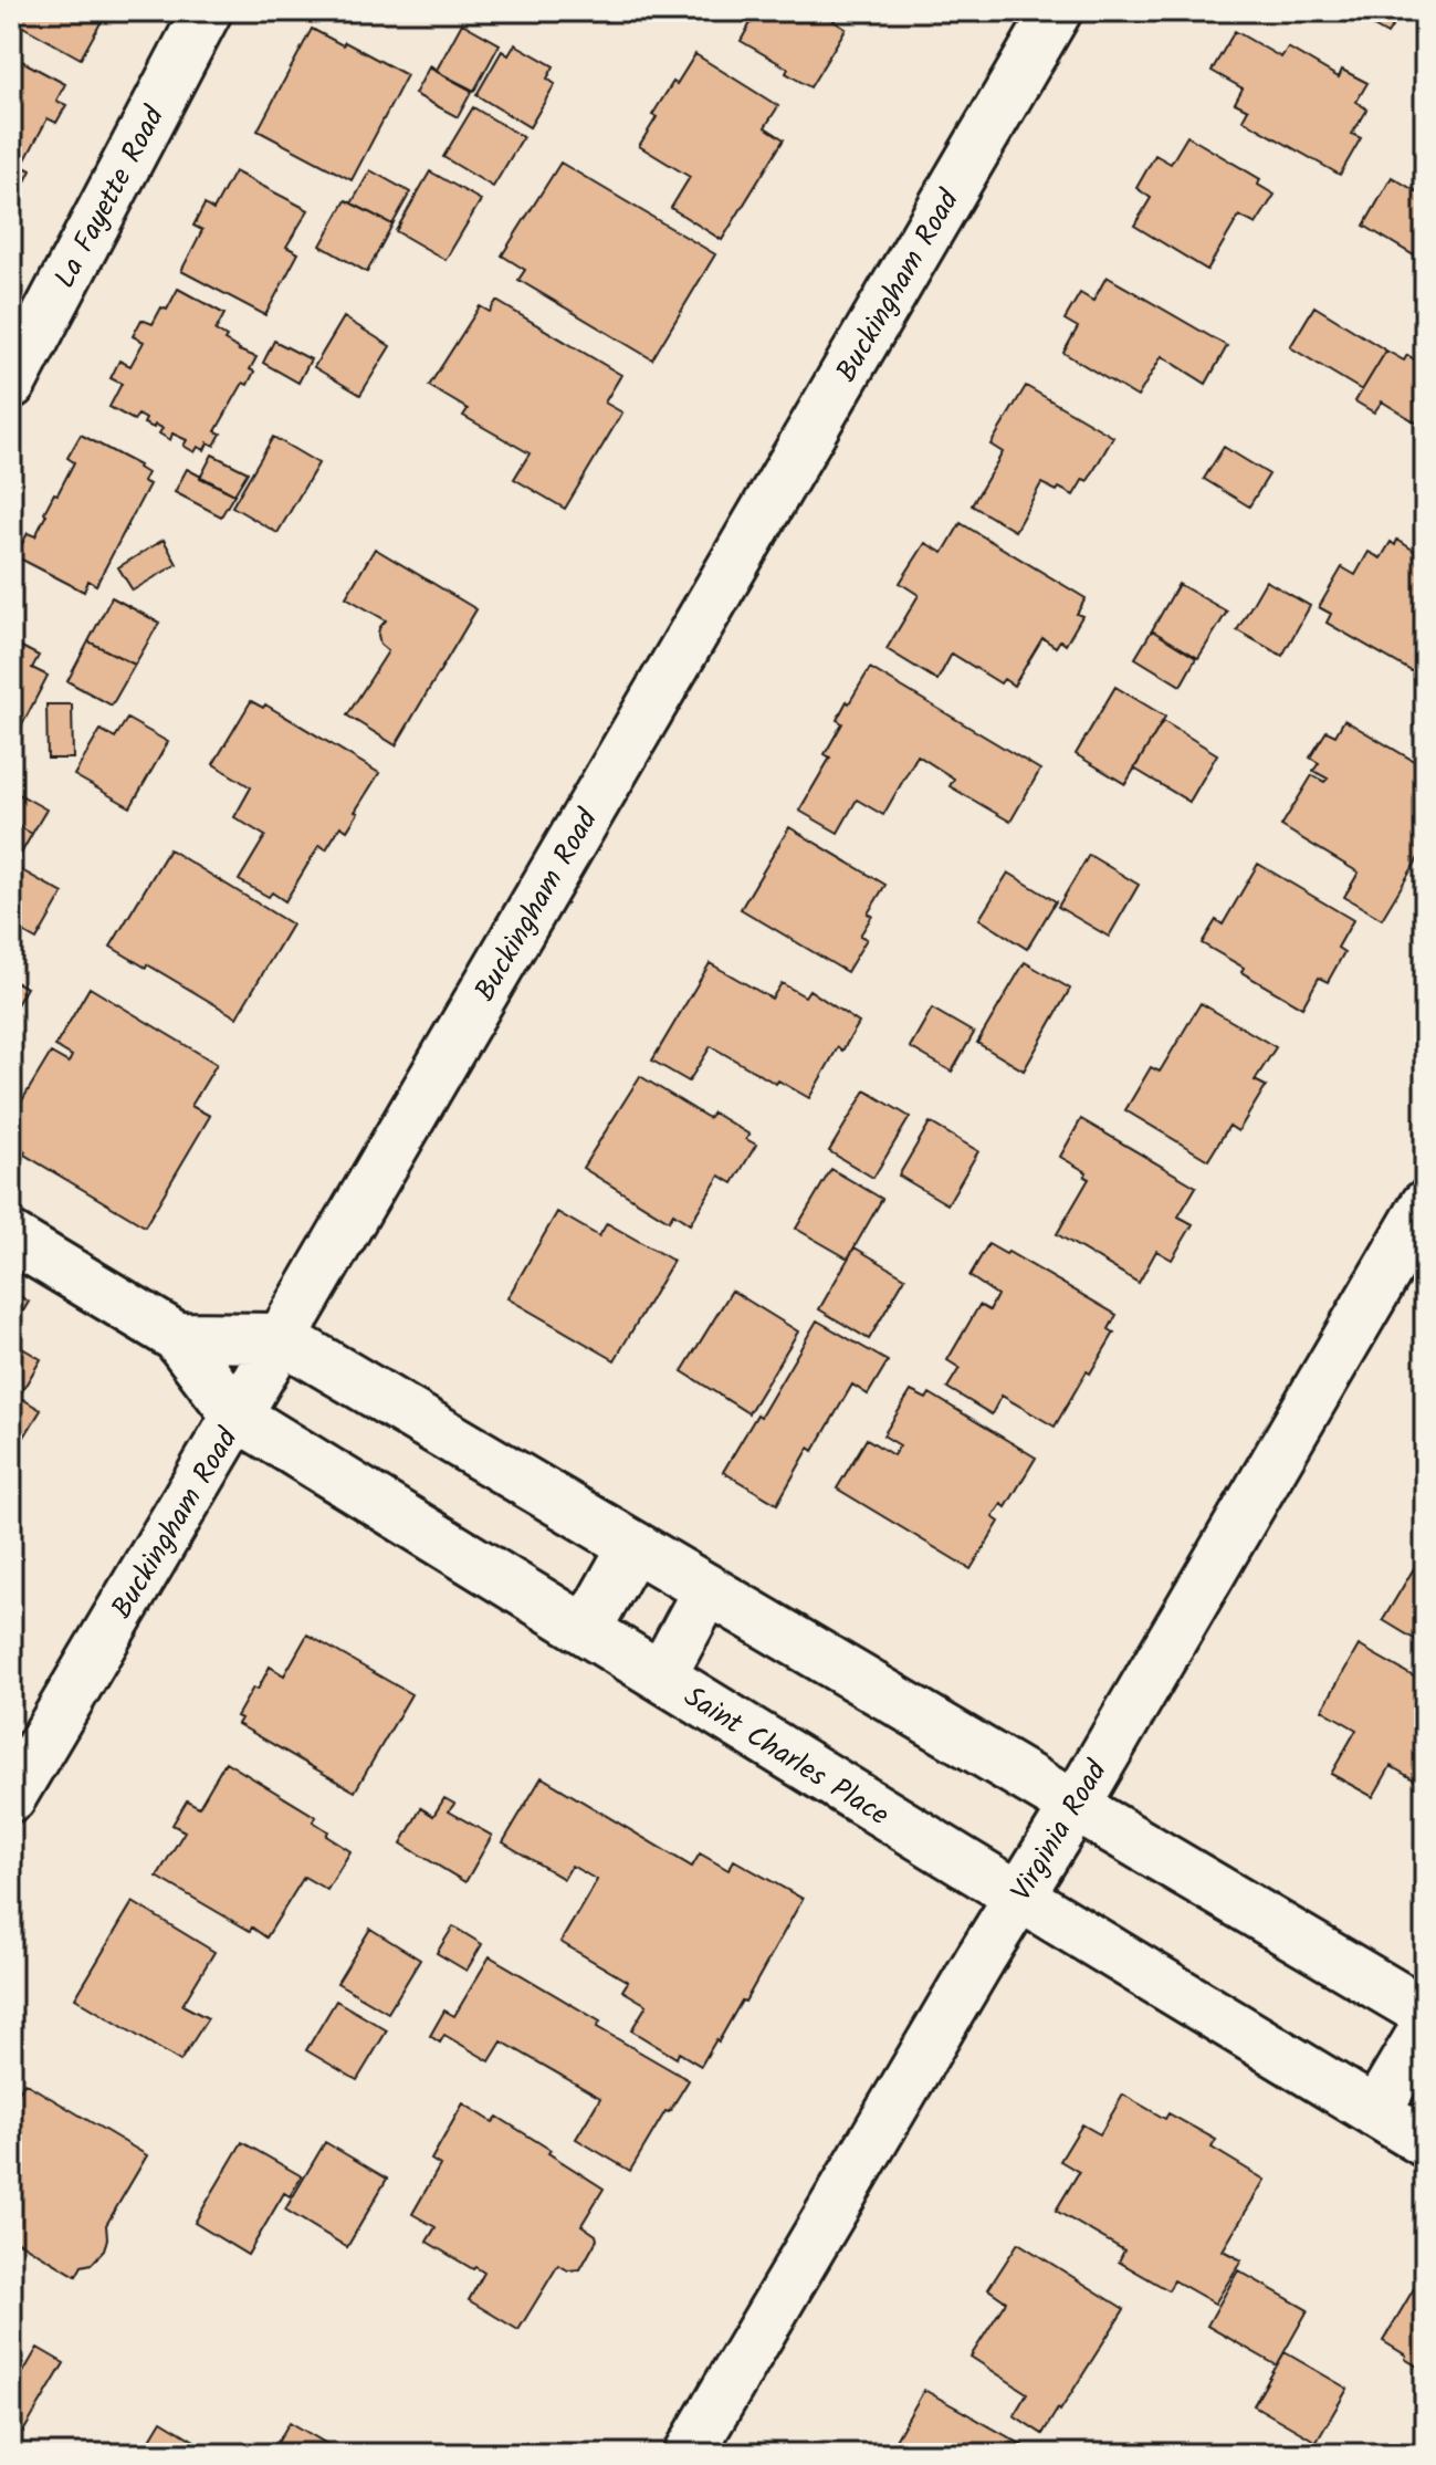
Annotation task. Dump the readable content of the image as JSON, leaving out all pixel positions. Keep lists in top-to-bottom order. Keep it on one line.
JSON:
{"streets":{"street":["La Fayette Road","Buckingham Road","Saint Charles Place","Virginia Road"]},"crossings":[["Buckingham Road","Saint Charles Place"],["Saint Charles Place","Virginia Road"]]}
